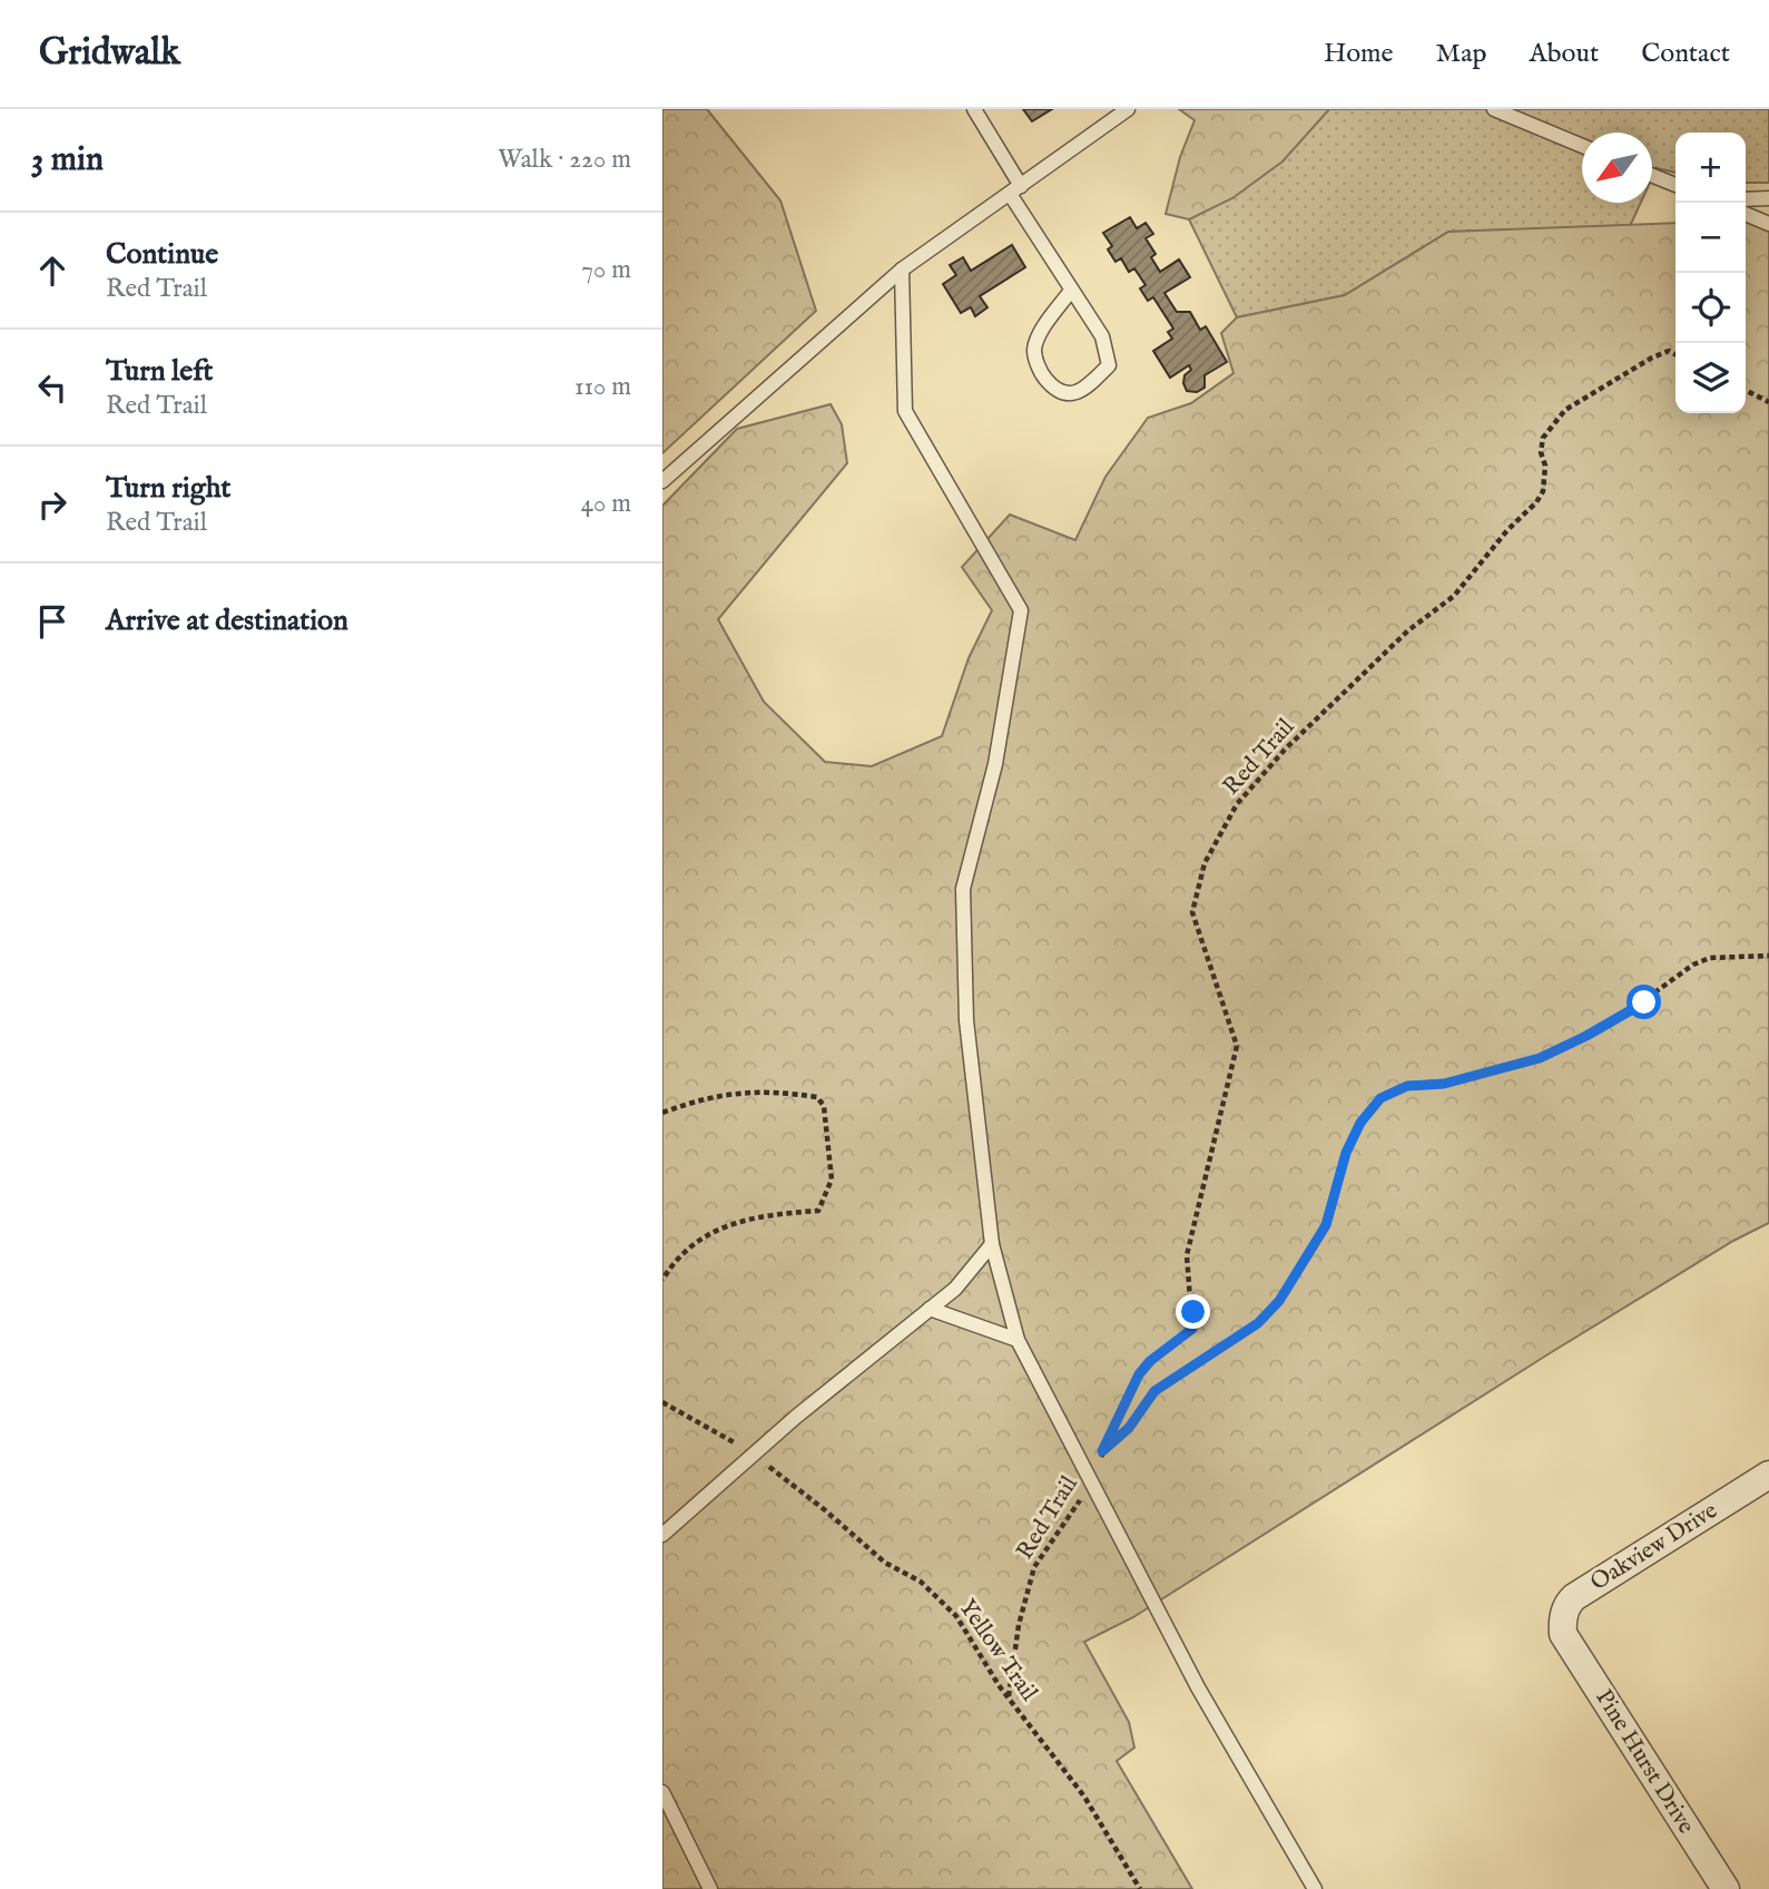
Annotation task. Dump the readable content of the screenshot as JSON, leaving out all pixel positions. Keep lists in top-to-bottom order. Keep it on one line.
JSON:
{"streets":{"street":["Oakview Drive","Pine Hurst Drive"],"path":["Red Trail","Yellow Trail"]},"crossings":[["Red Trail","Yellow Trail"],["Oakview Drive","Pine Hurst Drive"]],"north":"bottom left","page":{"header":"Gridwalk","nav":["Home","Map","About","Contact"],"heading":["3 min","Walk · 220 m"],"map_buttons":["+","−"],"list":[["Continue","Red Trail","70 m"],["Turn left","Red Trail","110 m"],["Turn right","Red Trail","40 m"],"Arrive at destination"]}}
